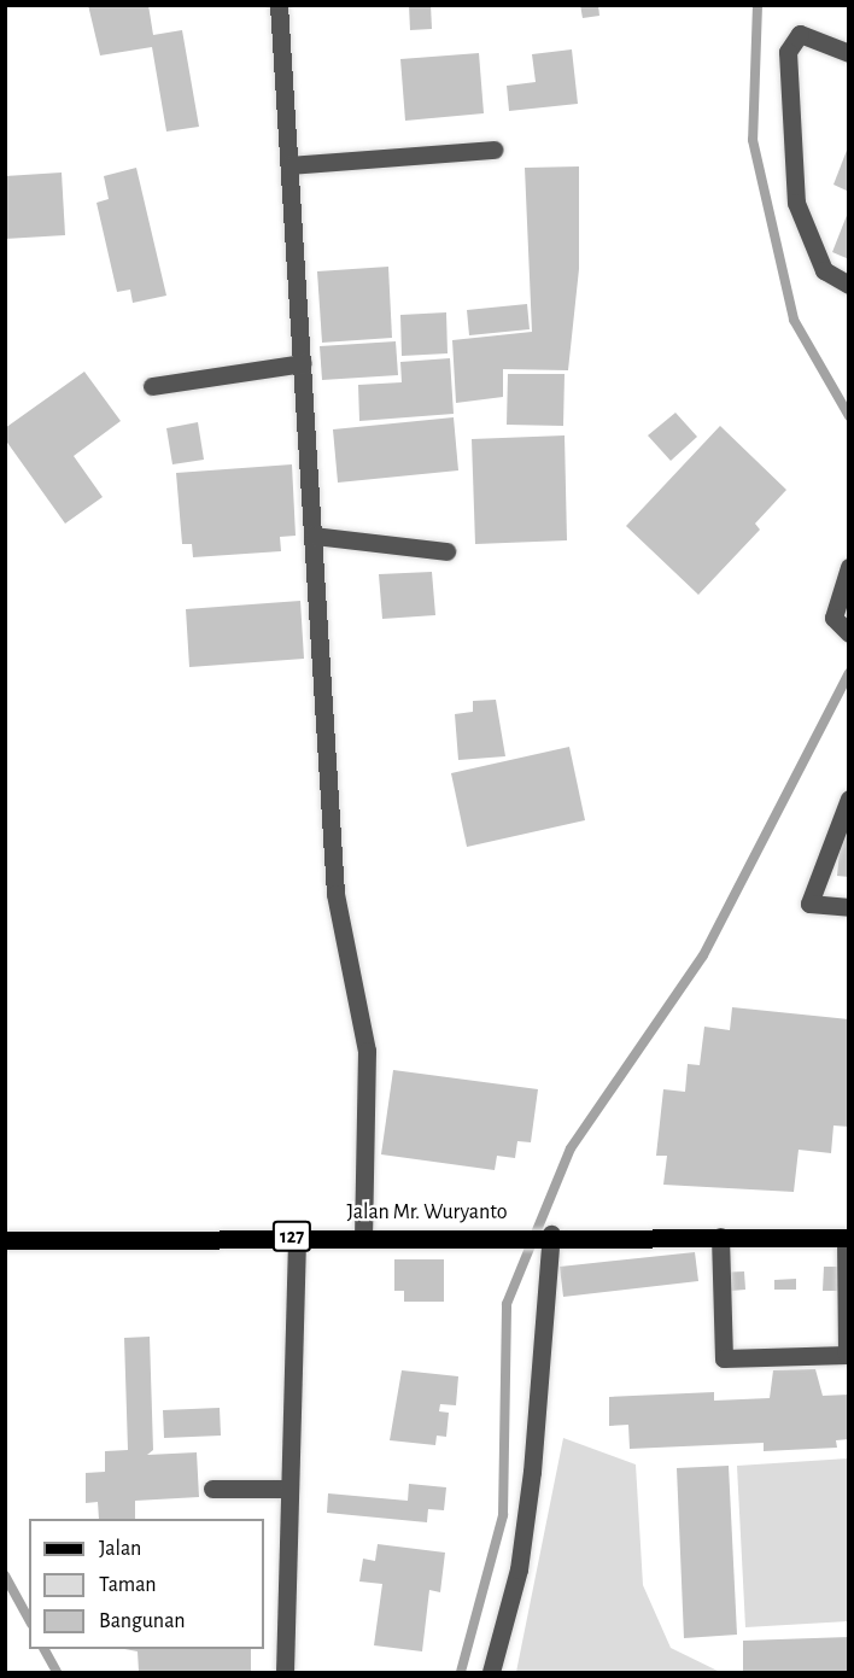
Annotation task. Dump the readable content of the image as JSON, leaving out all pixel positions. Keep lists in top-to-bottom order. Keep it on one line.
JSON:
{"streets":{"main road":["Jalan Mr. Wuryanto","127"]},"legend":["Jalan","Taman","Bangunan"]}
